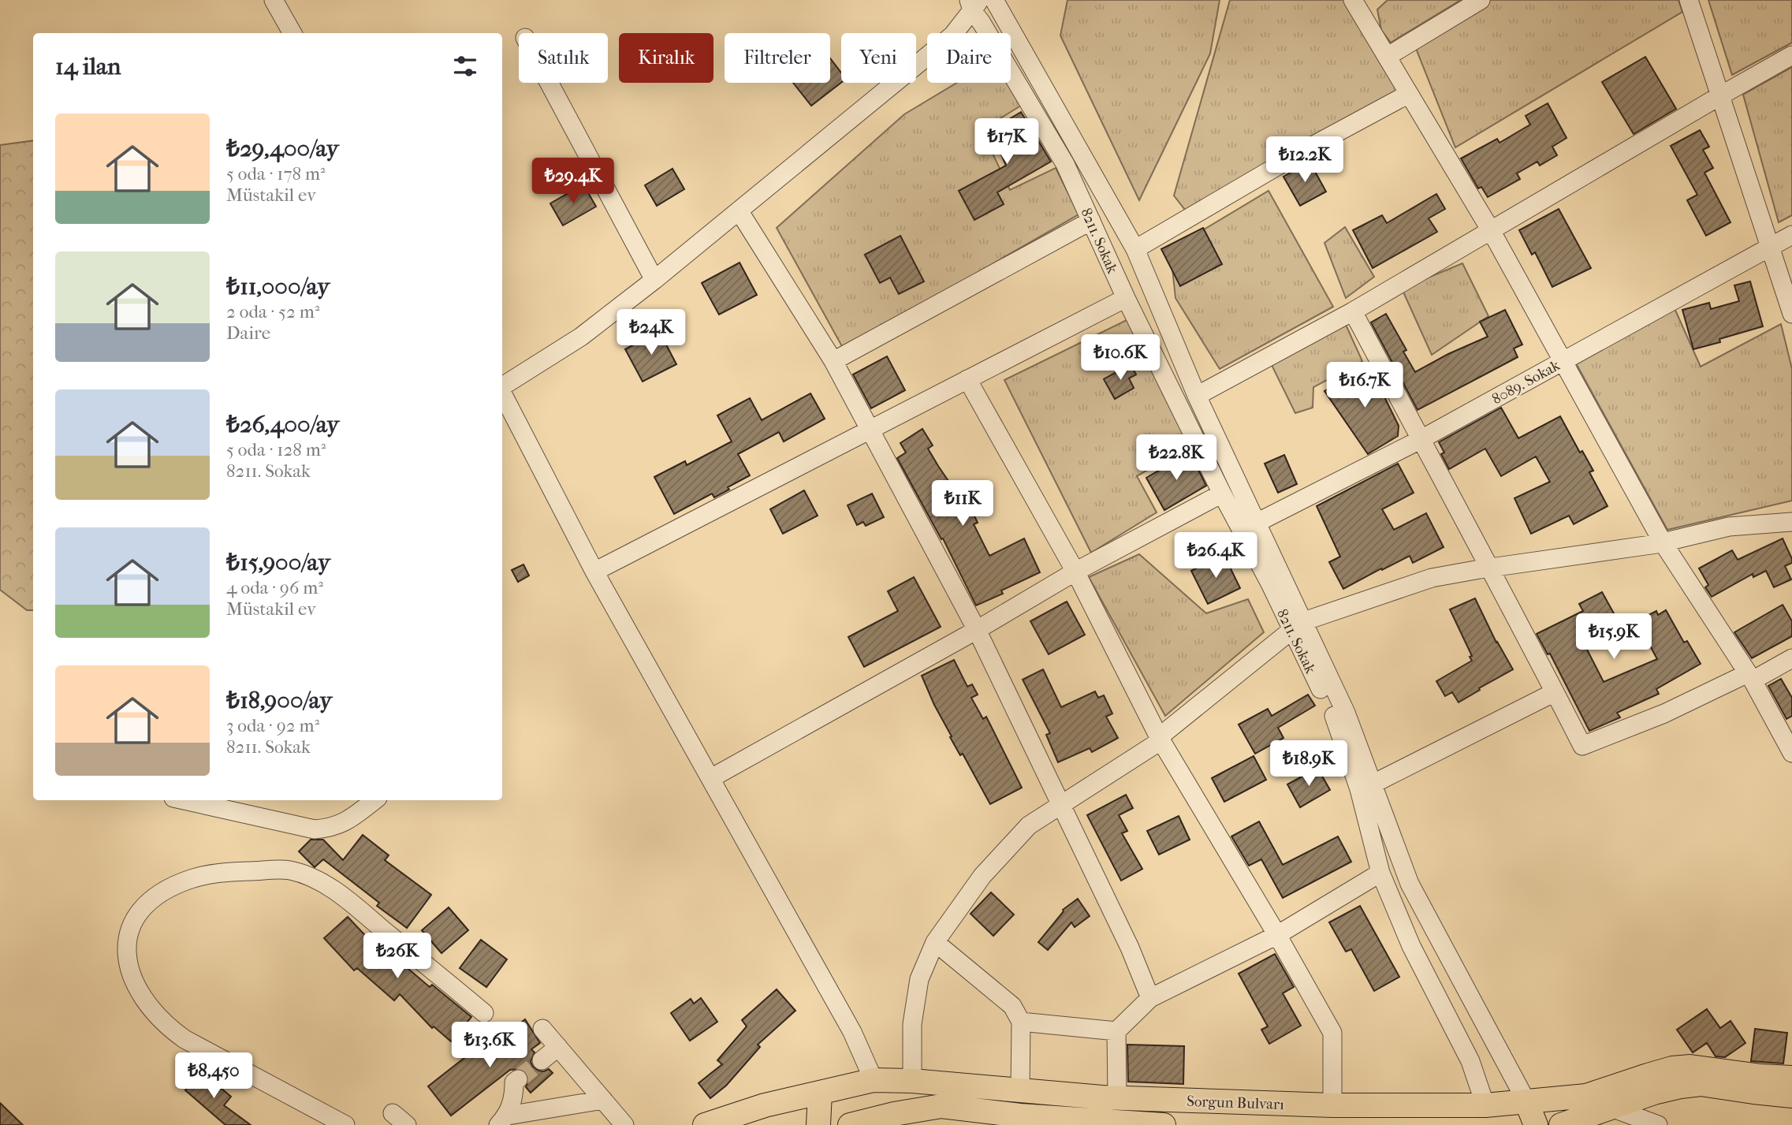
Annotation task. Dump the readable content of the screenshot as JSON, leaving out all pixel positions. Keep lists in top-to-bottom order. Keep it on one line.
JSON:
{"streets":{"main road":["Sorgun Bulvarı"],"street":["8211. Sokak","8089. Sokak"]},"crossings":[["8211. Sokak","Sorgun Bulvarı"]],"page":{"chip":["Satılık","Kiralık","Filtreler","Yeni","Daire"],"heading":"14 ilan","list":[{"name":"₺29,400/ay","note":"5 oda · 178 m² · Müstakil ev"},{"name":"₺11,000/ay","note":"2 oda · 52 m² · Daire"},{"name":"₺26,400/ay","note":"5 oda · 128 m² · 8211. Sokak"},{"name":"₺15,900/ay","note":"4 oda · 96 m² · Müstakil ev"},{"name":"₺18,900/ay","note":"3 oda · 92 m² · 8211. Sokak"}],"price":["₺17K","₺12.2K","₺29.4K","₺24K","₺10.6K","₺16.7K","₺22.8K","₺11K","₺26.4K","₺15.9K","₺18.9K","₺26K","₺13.6K","₺8,450"]}}
